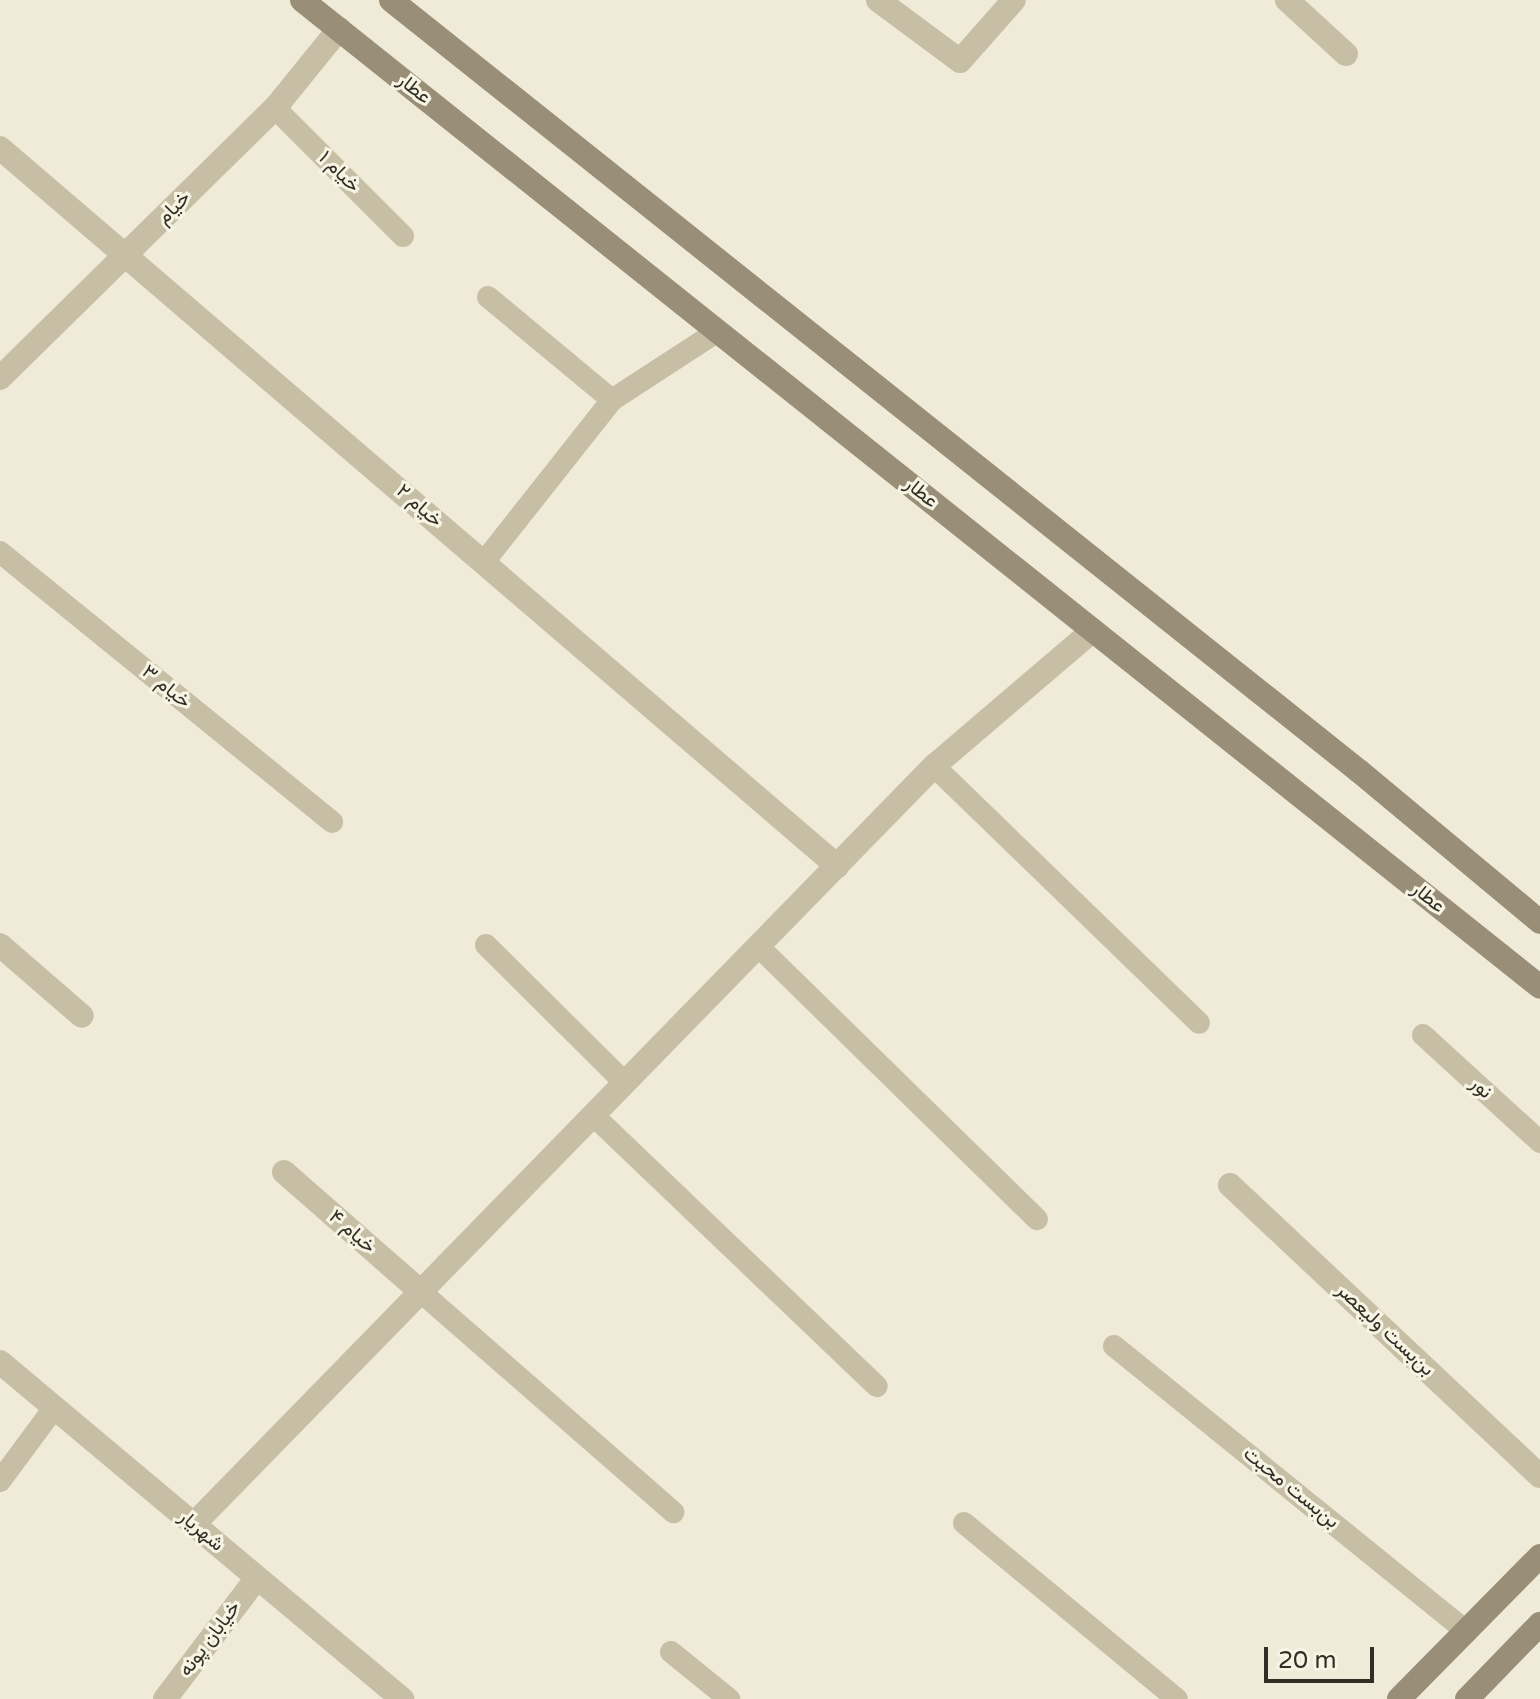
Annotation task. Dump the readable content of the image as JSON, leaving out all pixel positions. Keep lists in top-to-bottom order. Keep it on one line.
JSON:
{"streets":{"street":["عطار","خیام","خیام ۲","خیام ۴","بن‌بست ولیعصر","شهریار","خیابان پونه"],"lane":["خیام ۱","خیام ۳","نور","بن‌بست محبت"]},"crossings":[["عطار","خیام"],["خیام ۱","خیام"],["خیام","خیام ۲"],["شهریار","خیابان پونه"]],"scale_bar":"20 m"}
